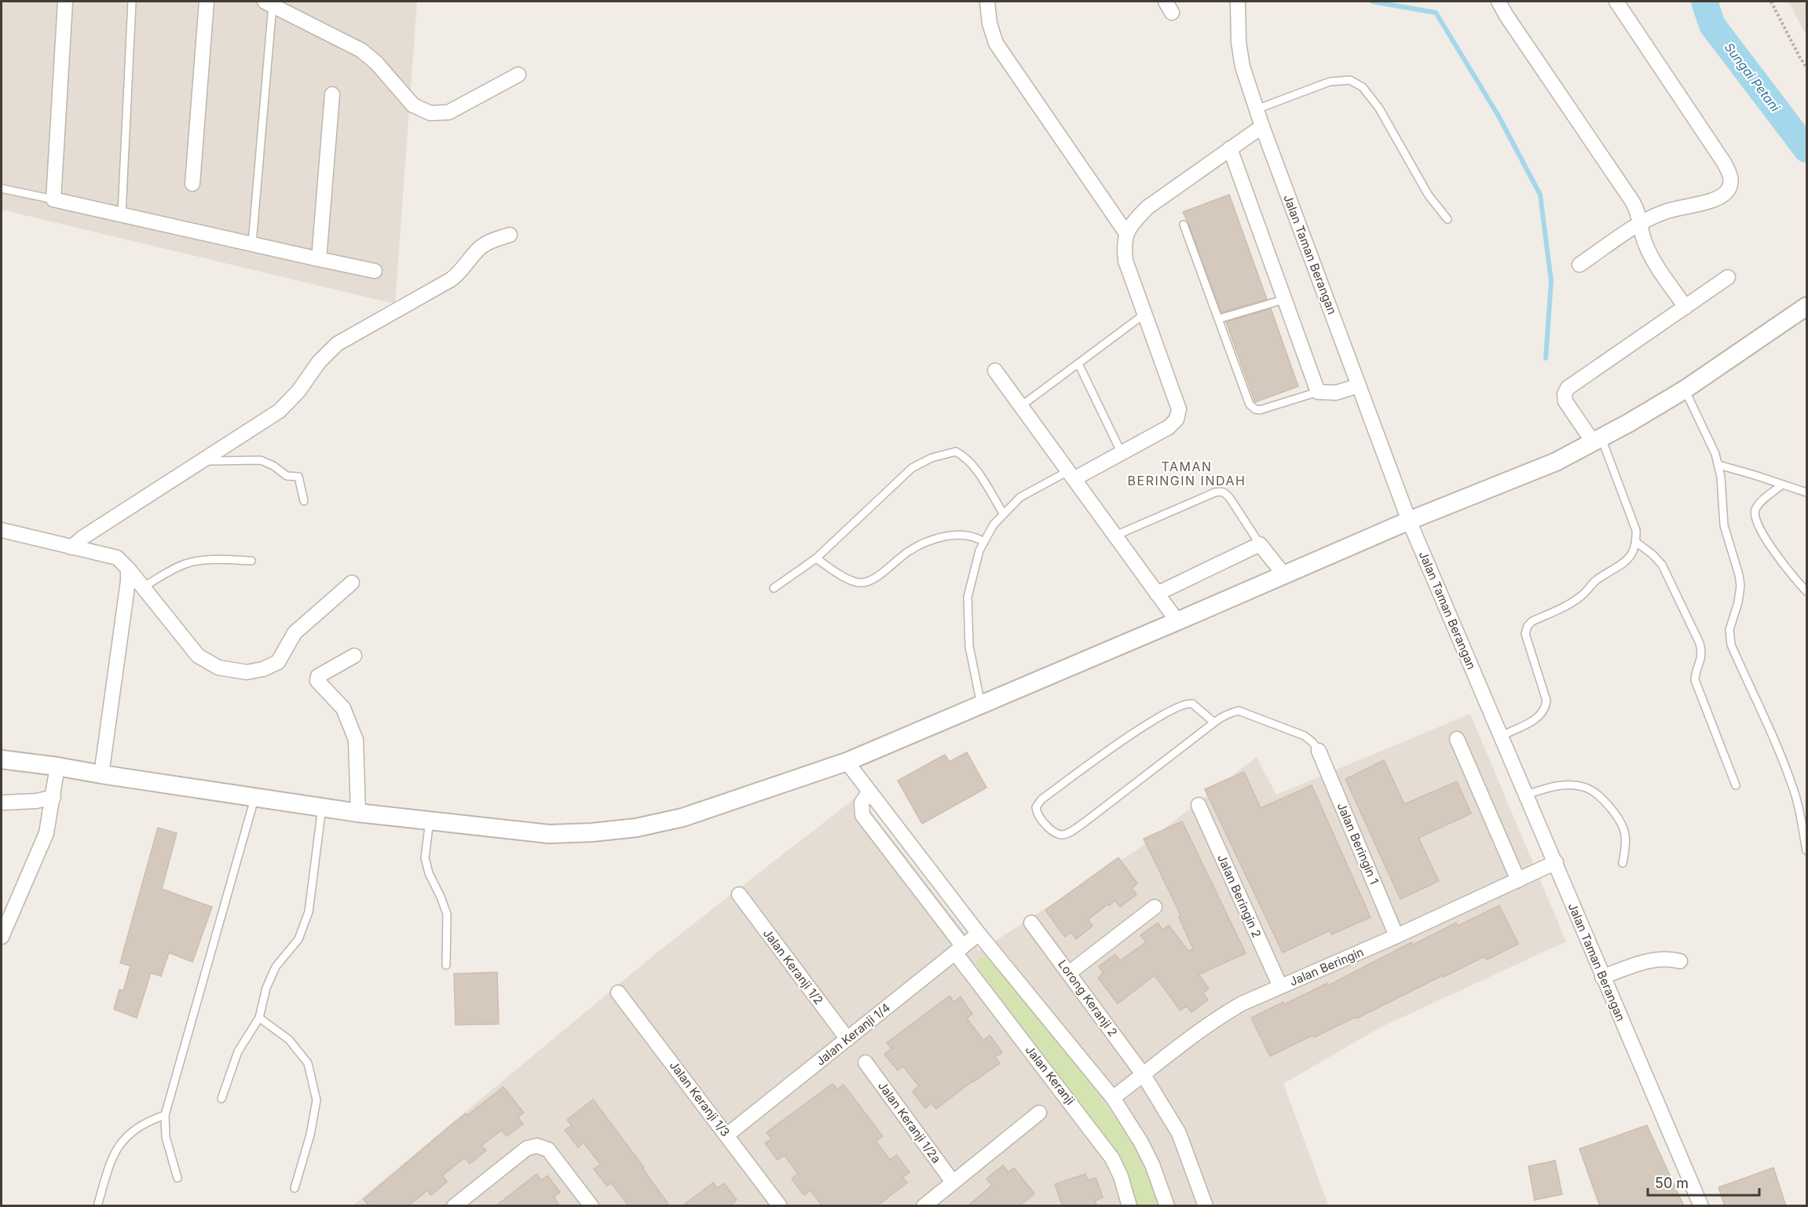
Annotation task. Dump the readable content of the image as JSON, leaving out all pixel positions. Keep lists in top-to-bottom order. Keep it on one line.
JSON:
{"streets":{"street":["Jalan Taman Berangan","Jalan Beringin 1","Jalan Beringin 2","Jalan Keranji 1/2","Jalan Beringin","Lorong Keranji 2","Jalan Keranji 1/4","Jalan Keranji","Jalan Keranji 1/3","Jalan Keranji 1/2a"]},"crossings":[["Jalan Taman Berangan","Jalan Beringin"],["Jalan Beringin 1","Jalan Beringin"],["Jalan Beringin 2","Jalan Beringin"],["Jalan Keranji 1/2","Jalan Keranji 1/4"],["Jalan Beringin","Lorong Keranji 2"],["Jalan Keranji 1/4","Jalan Keranji"],["Jalan Keranji 1/4","Jalan Keranji 1/3"]],"districts":["TAMAN BERINGIN INDAH"],"water":["Sungai Petani"],"scale_bar":"50 m"}
